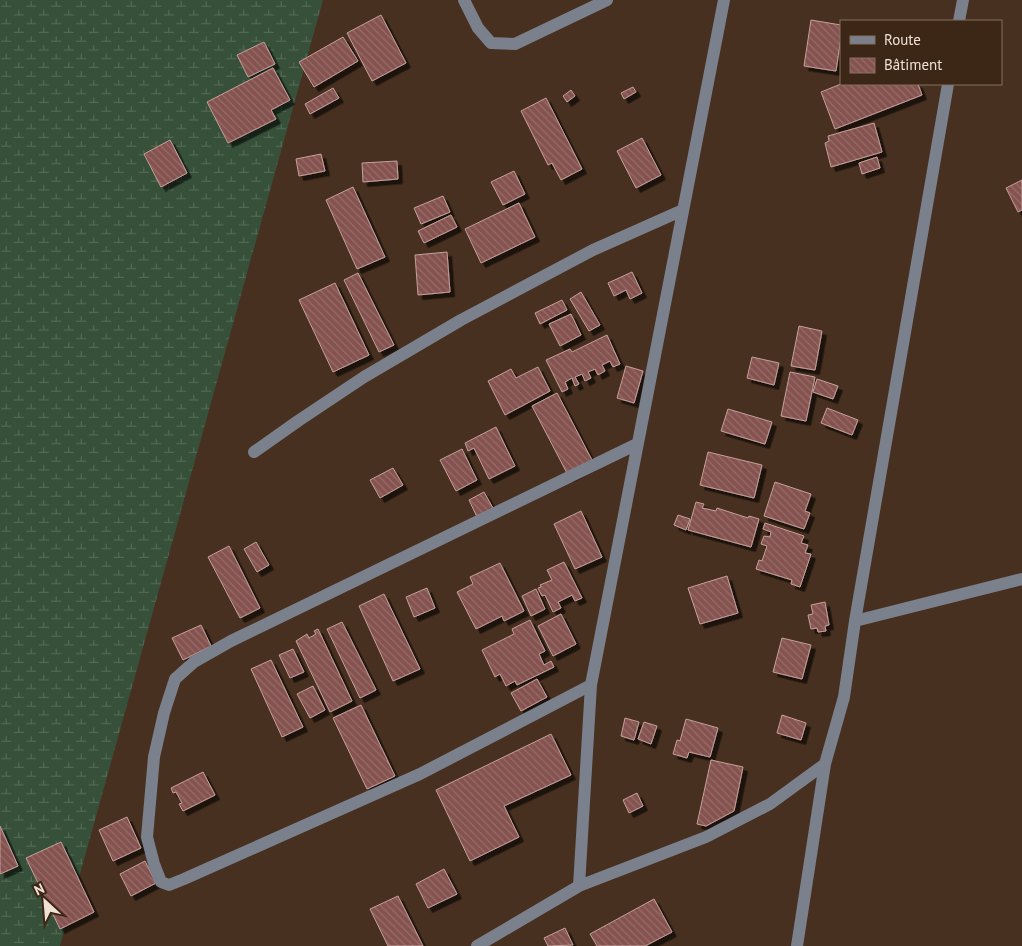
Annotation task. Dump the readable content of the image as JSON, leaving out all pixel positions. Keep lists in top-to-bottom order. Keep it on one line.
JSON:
{"legend":["Route","Bâtiment"],"north":"top left"}
